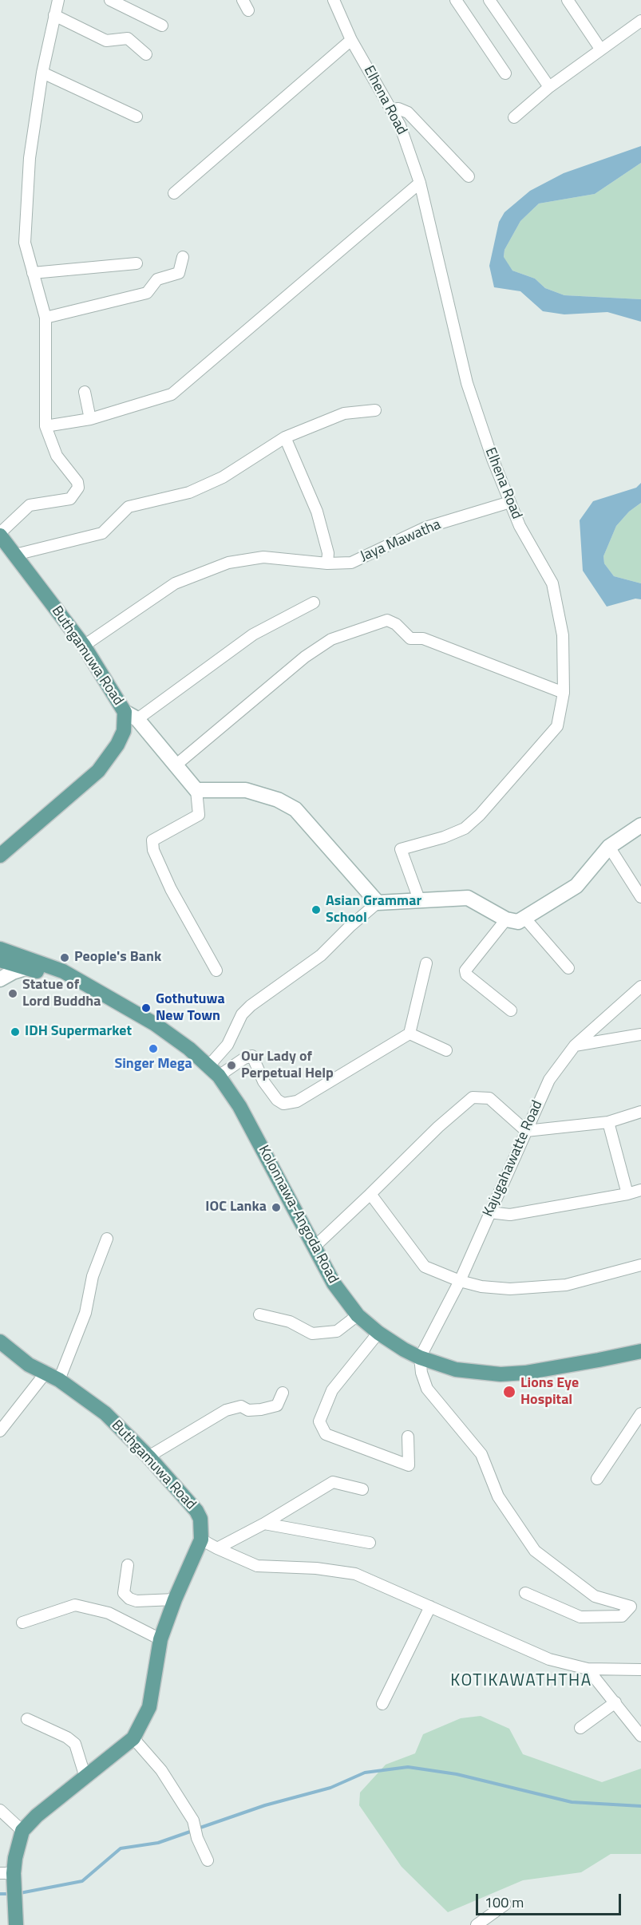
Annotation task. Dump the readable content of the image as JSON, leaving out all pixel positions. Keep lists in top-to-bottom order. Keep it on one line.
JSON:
{"streets":{"main road":["Buthgamuwa Road","Kolonnawa-Angoda Road"],"street":["Elhena Road","Jaya Mawatha","Kajugahawatte Road"]},"crossings":[["Elhena Road","Jaya Mawatha"],["Jaya Mawatha","Buthgamuwa Road"],["Kajugahawatte Road","Kolonnawa-Angoda Road"]],"districts":["KOTIKAWATHTHA"],"places":["Asian Grammar School","People's Bank","Statue of Lord Buddha","Gothutuwa New Town","IDH Supermarket","Singer Mega","Our Lady of Perpetual Help","IOC Lanka","Lions Eye Hospital"],"scale_bar":"100 m"}
